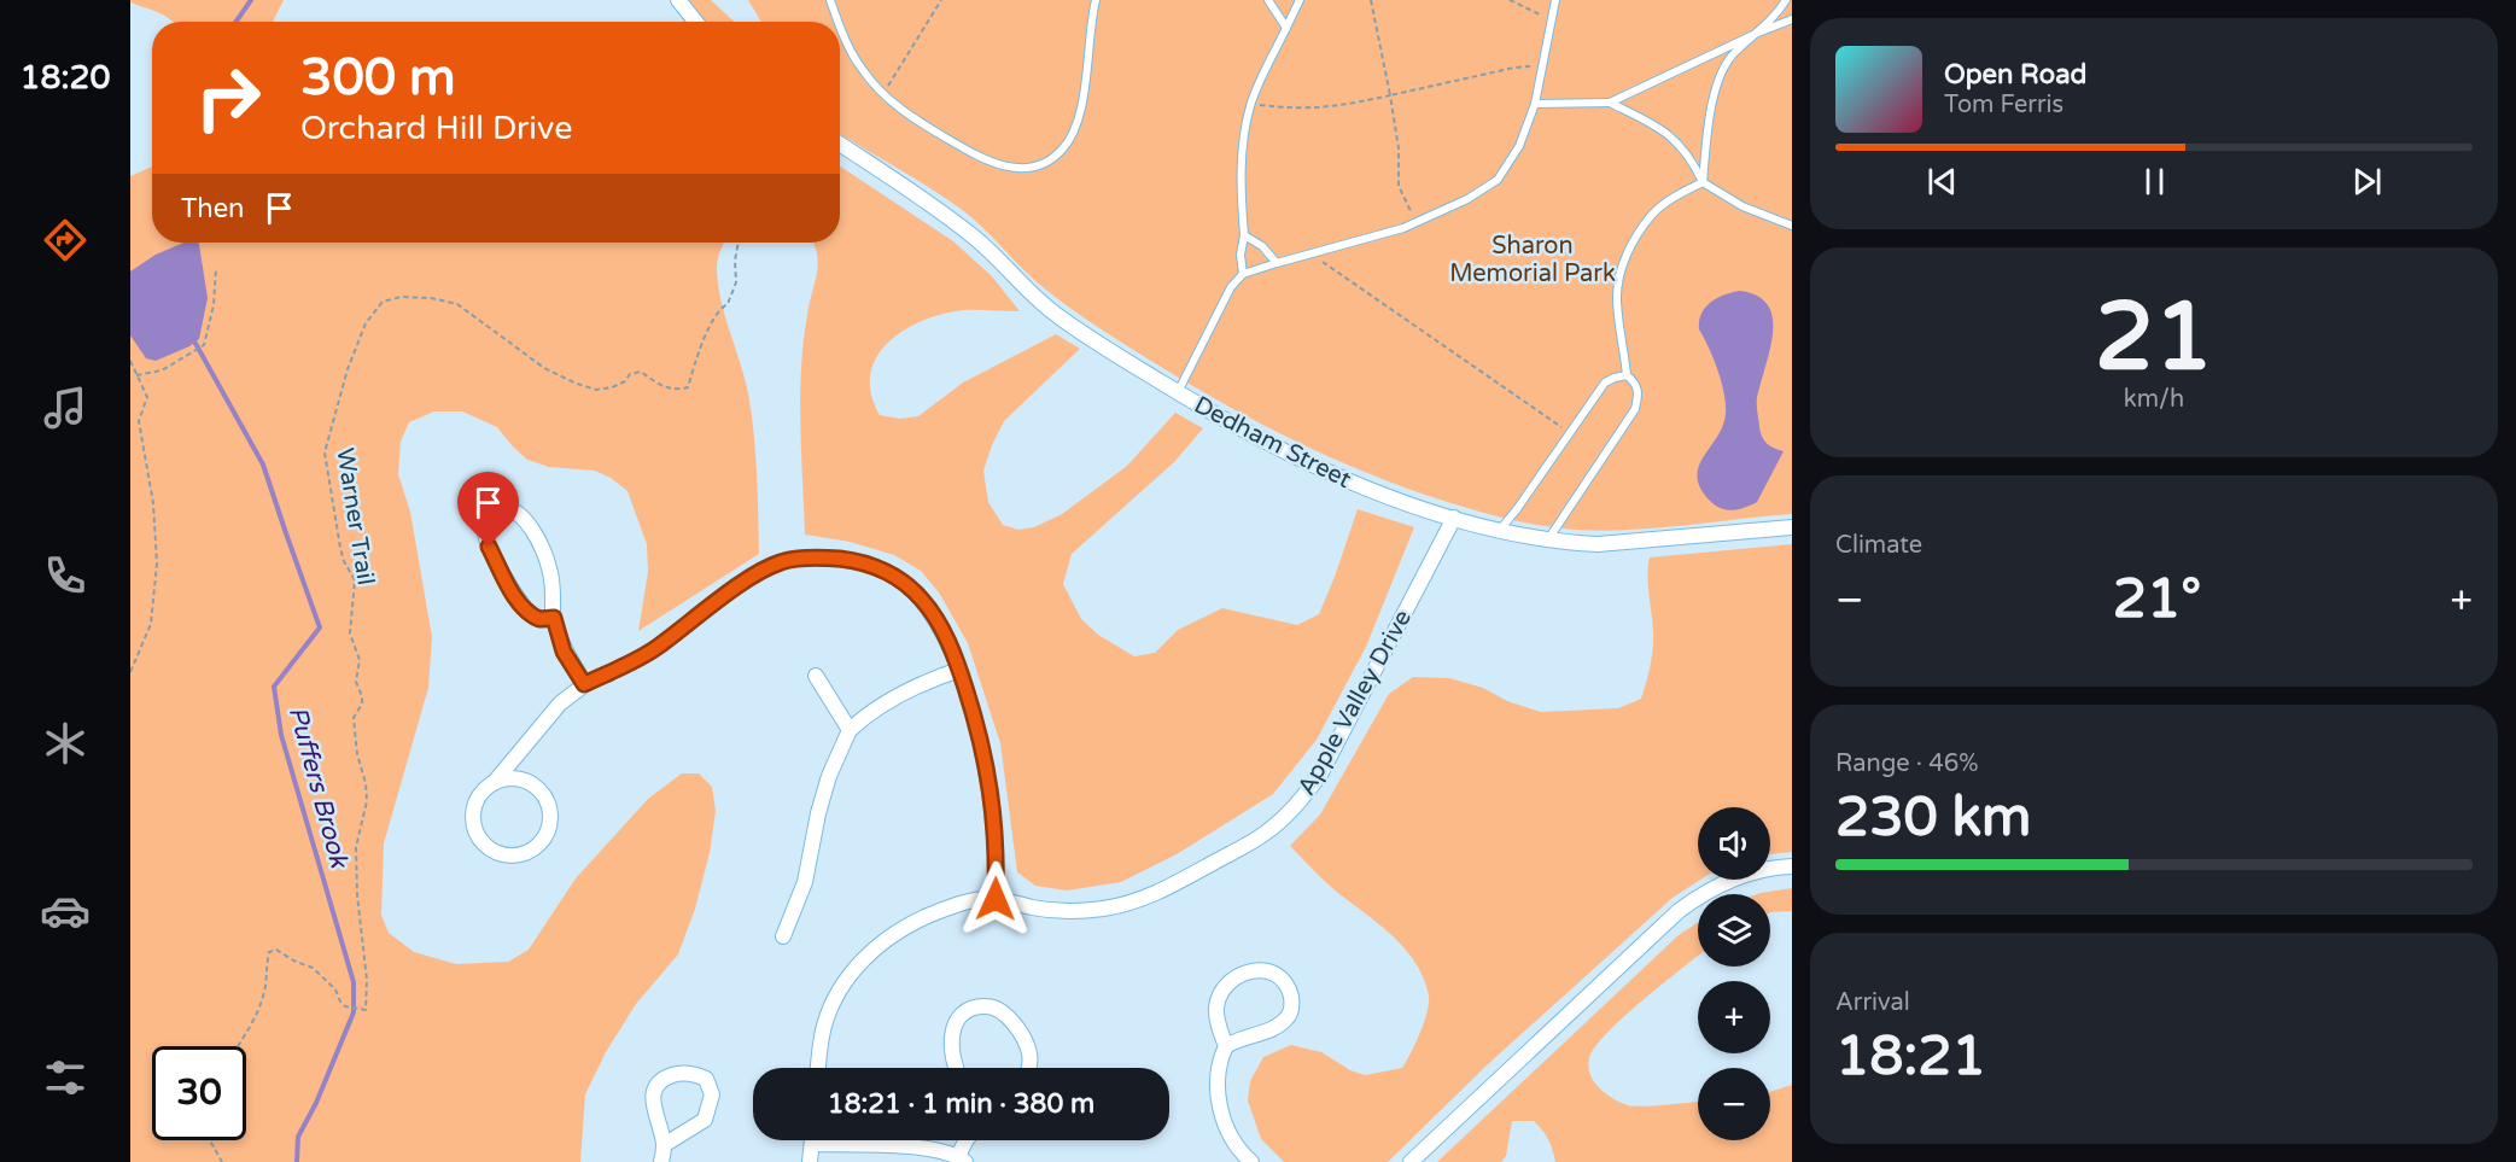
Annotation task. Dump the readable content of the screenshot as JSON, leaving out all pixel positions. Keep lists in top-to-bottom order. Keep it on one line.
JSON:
{"streets":{"street":["Dedham Street","Apple Valley Drive"],"path":["Warner Trail"]},"crossings":[["Dedham Street","Apple Valley Drive"]],"water":["Puffers Brook"],"parks":["Sharon Memorial Park"],"page":{"tabs":"18:20","turn":["300 m","Orchard Hill Drive"],"song":["Open Road","Tom Ferris"],"then":"Then","tile":[["21","km/h"],"Climate",["Range · 46%","230 km"],["Arrival","18:21"]],"heat":["−","21°","+"],"map_buttons":["+","−"],"limit":"30","trip":"18:21 · 1 min · 380 m"}}
